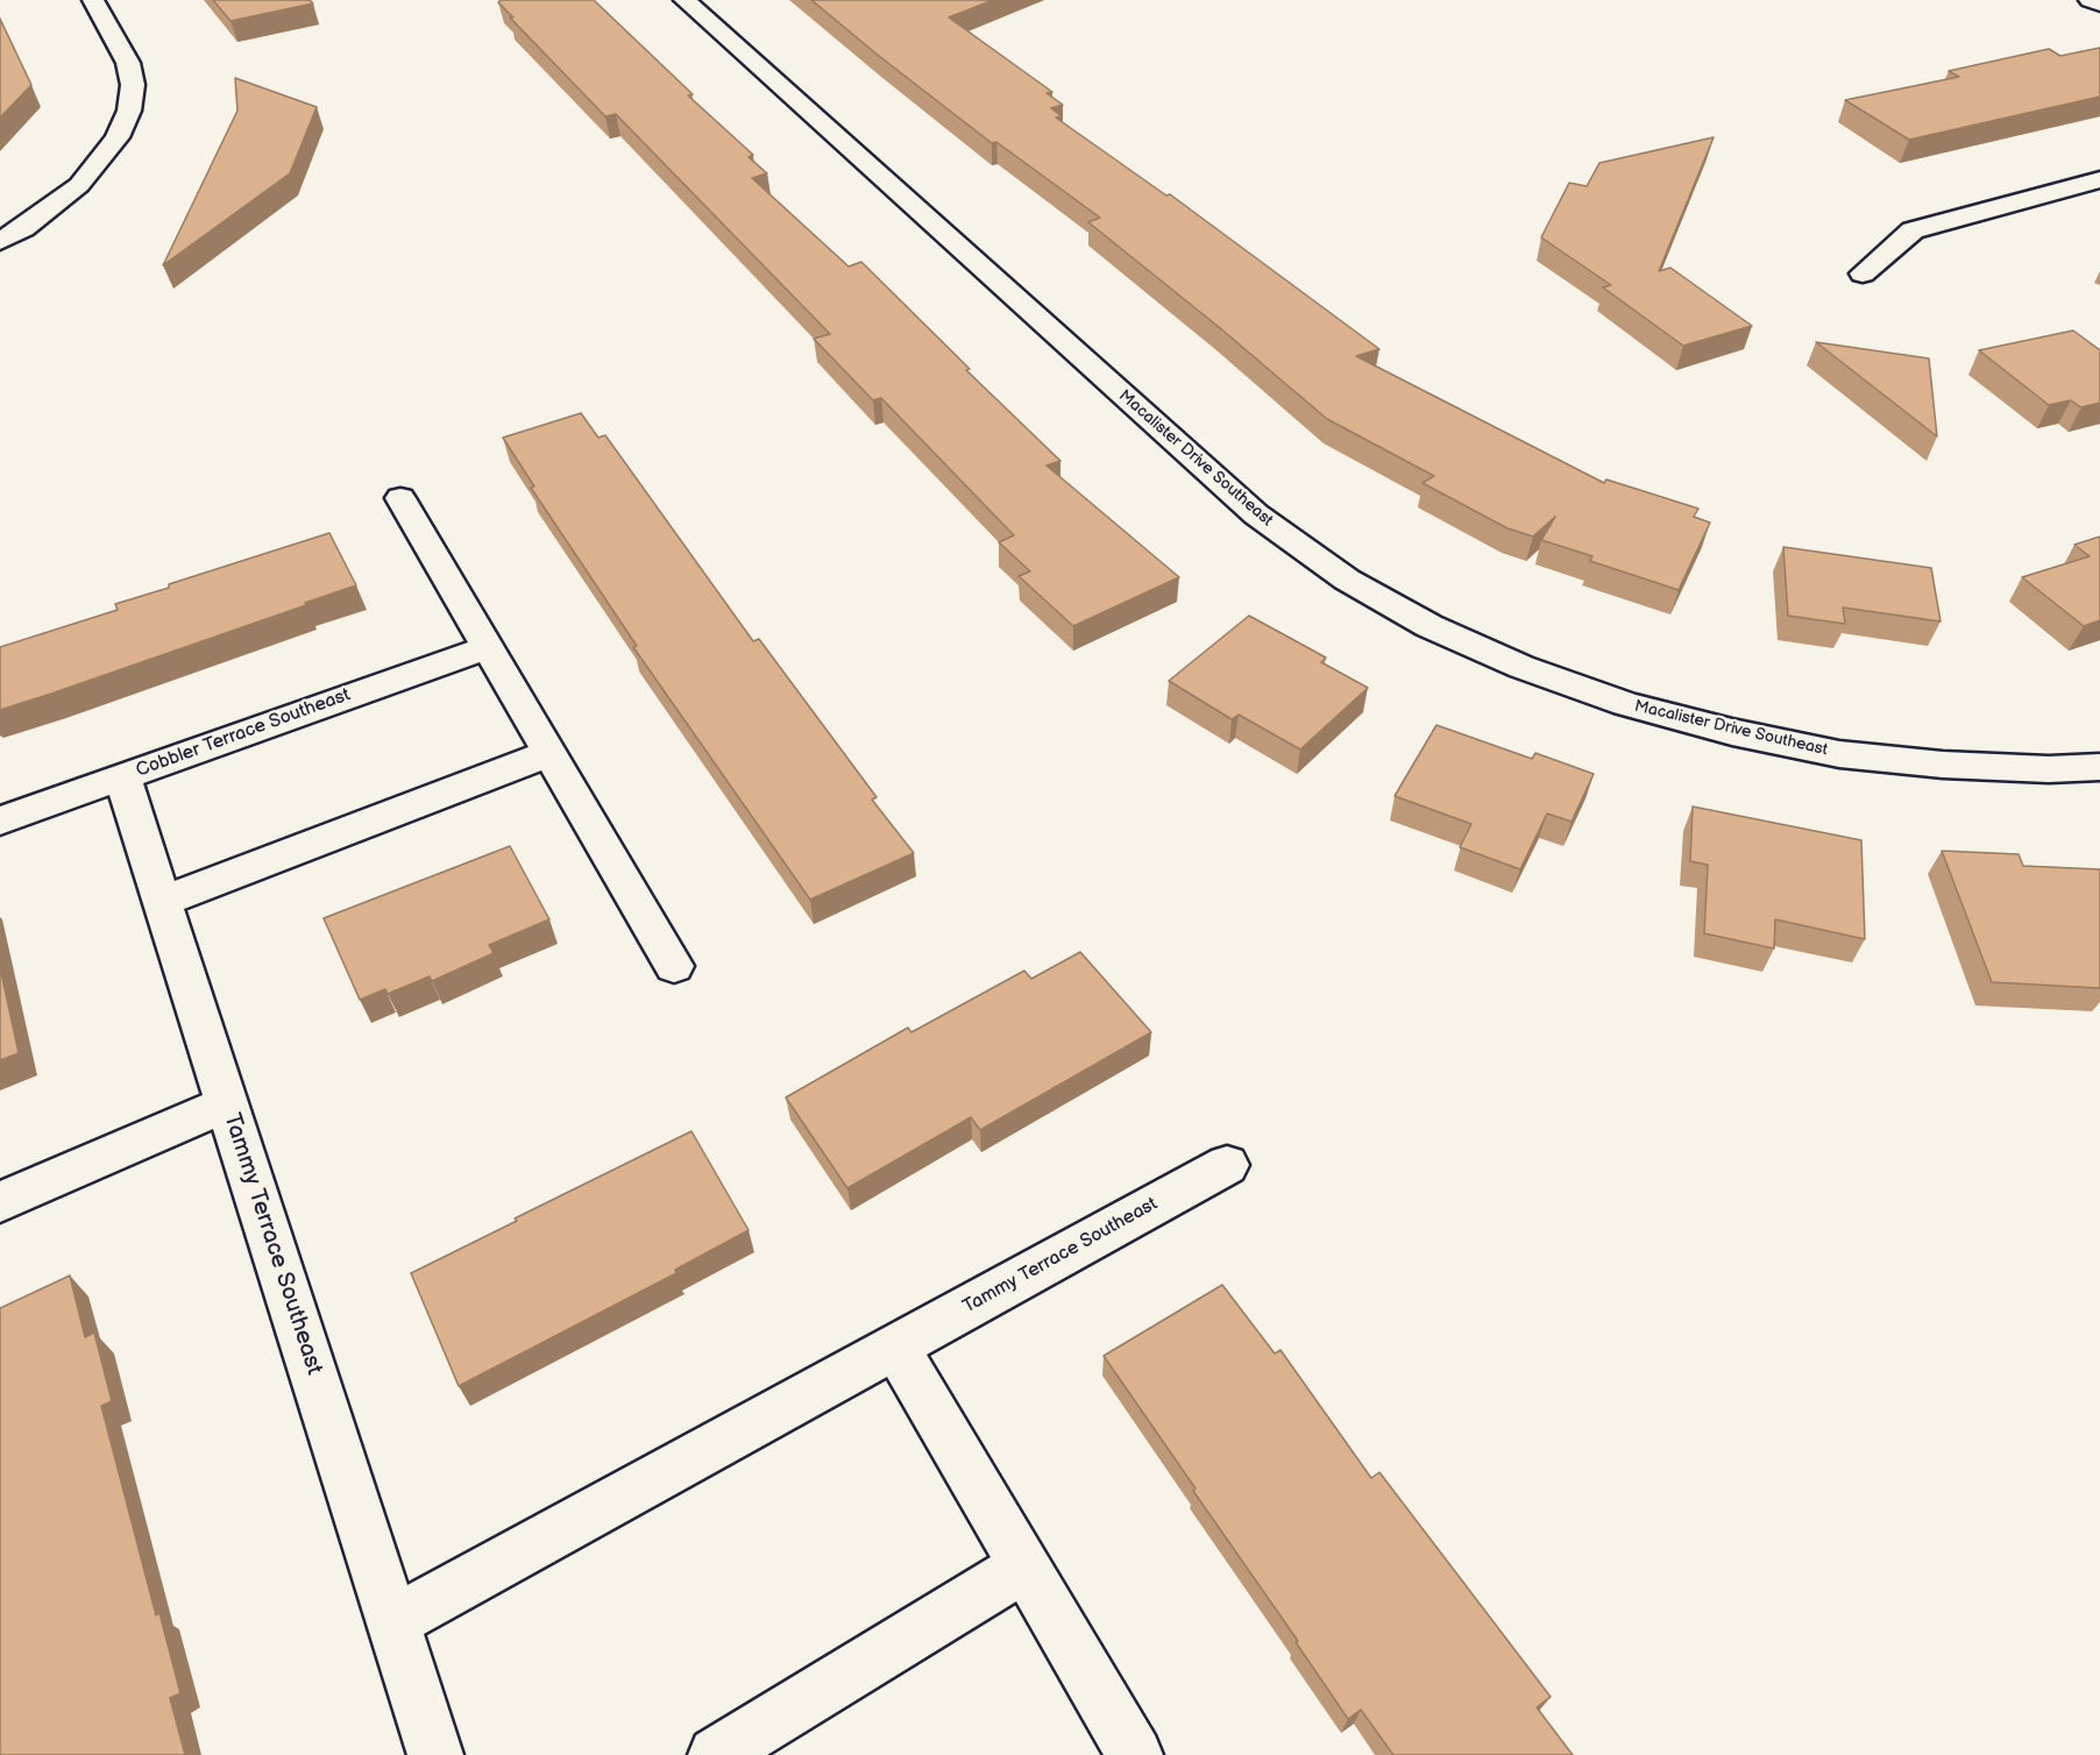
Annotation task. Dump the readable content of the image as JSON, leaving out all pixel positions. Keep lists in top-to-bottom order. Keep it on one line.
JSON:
{"streets":{"street":["Macalister Drive Southeast","Cobbler Terrace Southeast","Tammy Terrace Southeast"]},"crossings":[["Cobbler Terrace Southeast","Tammy Terrace Southeast"]]}
